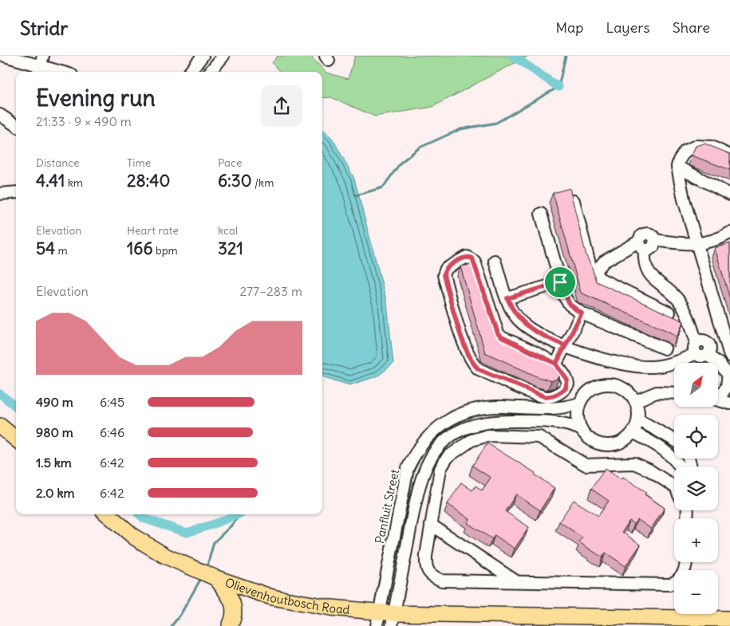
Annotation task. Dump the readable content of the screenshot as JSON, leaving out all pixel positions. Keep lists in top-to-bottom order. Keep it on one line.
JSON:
{"streets":{"main road":["Olievenhoutbosch Road"],"street":["Panfluit Street"]},"crossings":[["Panfluit Street","Olievenhoutbosch Road"]],"north":"top right","page":{"header":"Stridr","nav":["Map","Layers","Share"],"heading":["Evening run","21:33 · 9 × 490 m"],"stats":[["Distance","4.41 km"],["Time","28:40"],["Pace","6:30 /km"],["Elevation","54 m"],["Heart rate","166 bpm"],["kcal","321"]],"chart":["Elevation","277–283 m"],"map_buttons":["+","−"],"list":[{"name":"490 m","note":"6:45"},{"name":"980 m","note":"6:46"},{"name":"1.5 km","note":"6:42"},{"name":"2.0 km","note":"6:42"}]}}
